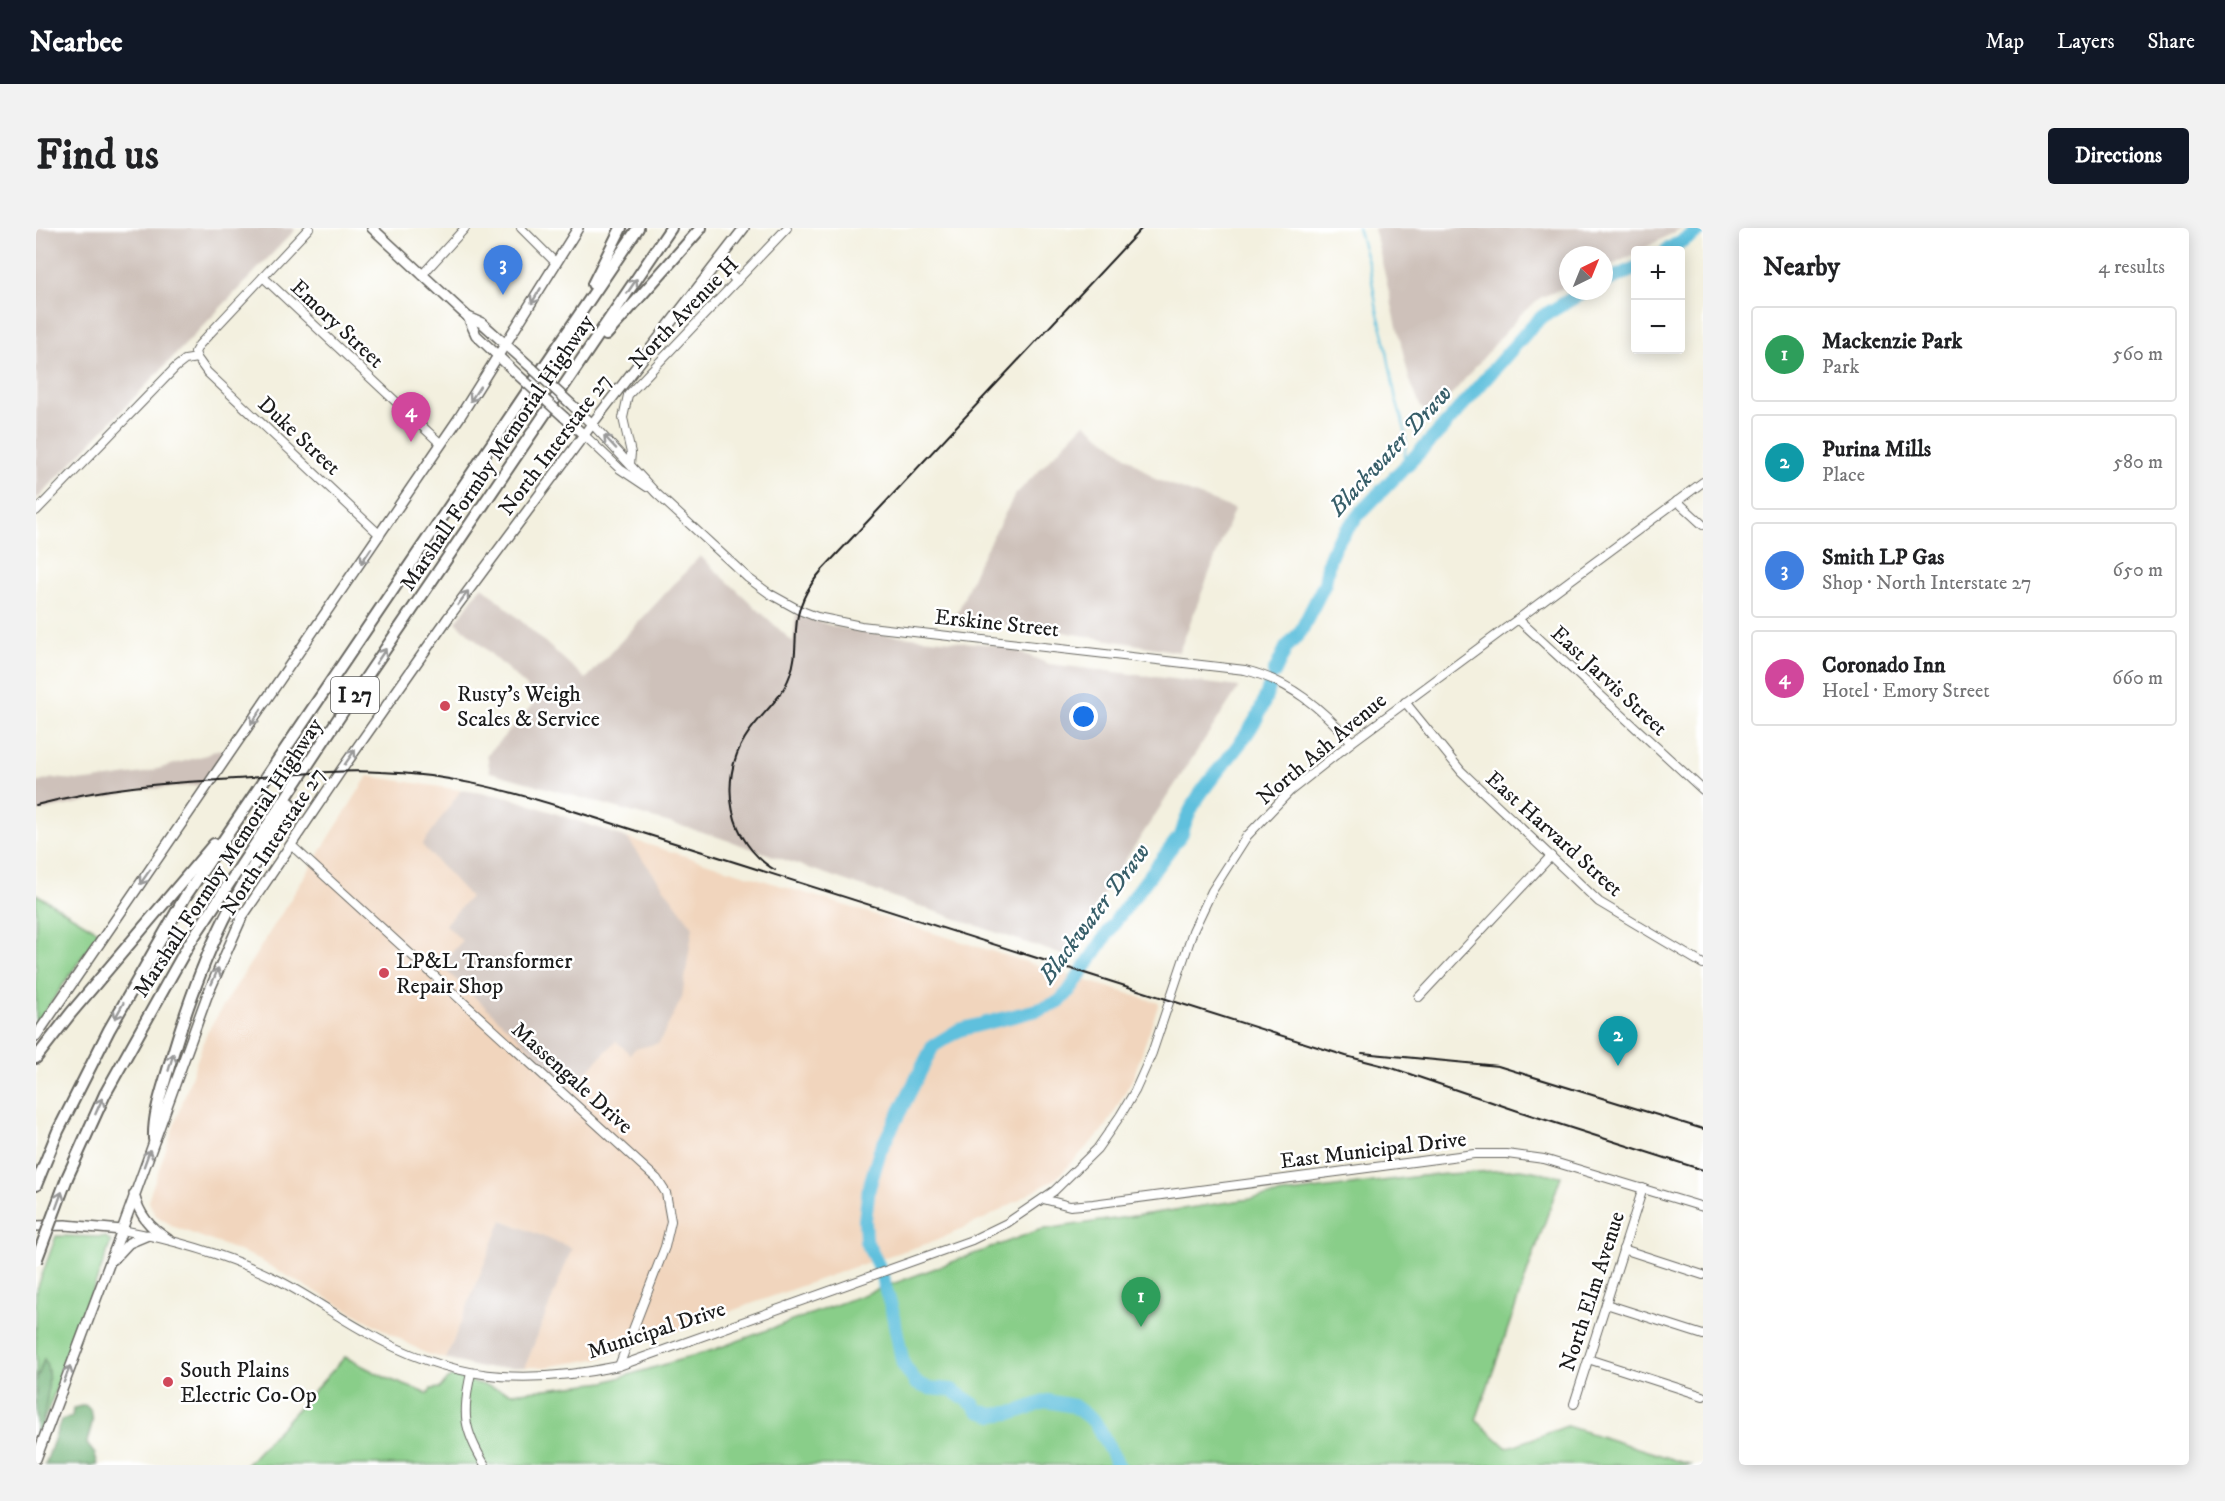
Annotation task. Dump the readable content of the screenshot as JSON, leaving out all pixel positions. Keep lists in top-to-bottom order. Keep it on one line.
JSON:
{"streets":{"highway":["Marshall Formby Memorial Highway","I 27"],"main road":["North Interstate 27","Erskine Street","Municipal Drive"],"street":["North Avenue H","Emory Street","Duke Street","East Jarvis Street","North Ash Avenue","East Harvard Street","Massengale Drive","East Municipal Drive","North Elm Avenue"]},"crossings":[["North Avenue H","Erskine Street"],["North Interstate 27","Erskine Street"],["North Interstate 27","Massengale Drive"],["North Interstate 27","Municipal Drive"],["Erskine Street","North Ash Avenue"],["East Jarvis Street","North Ash Avenue"],["North Ash Avenue","East Harvard Street"],["North Ash Avenue","East Municipal Drive"],["North Ash Avenue","Municipal Drive"],["Massengale Drive","Municipal Drive"],["East Municipal Drive","North Elm Avenue"],["East Municipal Drive","Municipal Drive"]],"one_way":["North Interstate 27"],"water":["Blackwater Draw"],"places":["Rusty's Weigh Scales & Service","LP&L Transformer Repair Shop","South Plains Electric Co-Op"],"north":"top right","page":{"header":"Nearbee","nav":["Map","Layers","Share"],"buttons":"Directions","title":"Find us","heading":["Nearby","4 results"],"pins":["3","4","2","1"],"map_buttons":["+","−"],"list":[{"mark":"1","name":"Mackenzie Park","note":"Park","value":"560 m"},{"mark":"2","name":"Purina Mills","note":"Place","value":"580 m"},{"mark":"3","name":"Smith LP Gas","note":"Shop · North Interstate 27","value":"650 m"},{"mark":"4","name":"Coronado Inn","note":"Hotel · Emory Street","value":"660 m"}]}}
